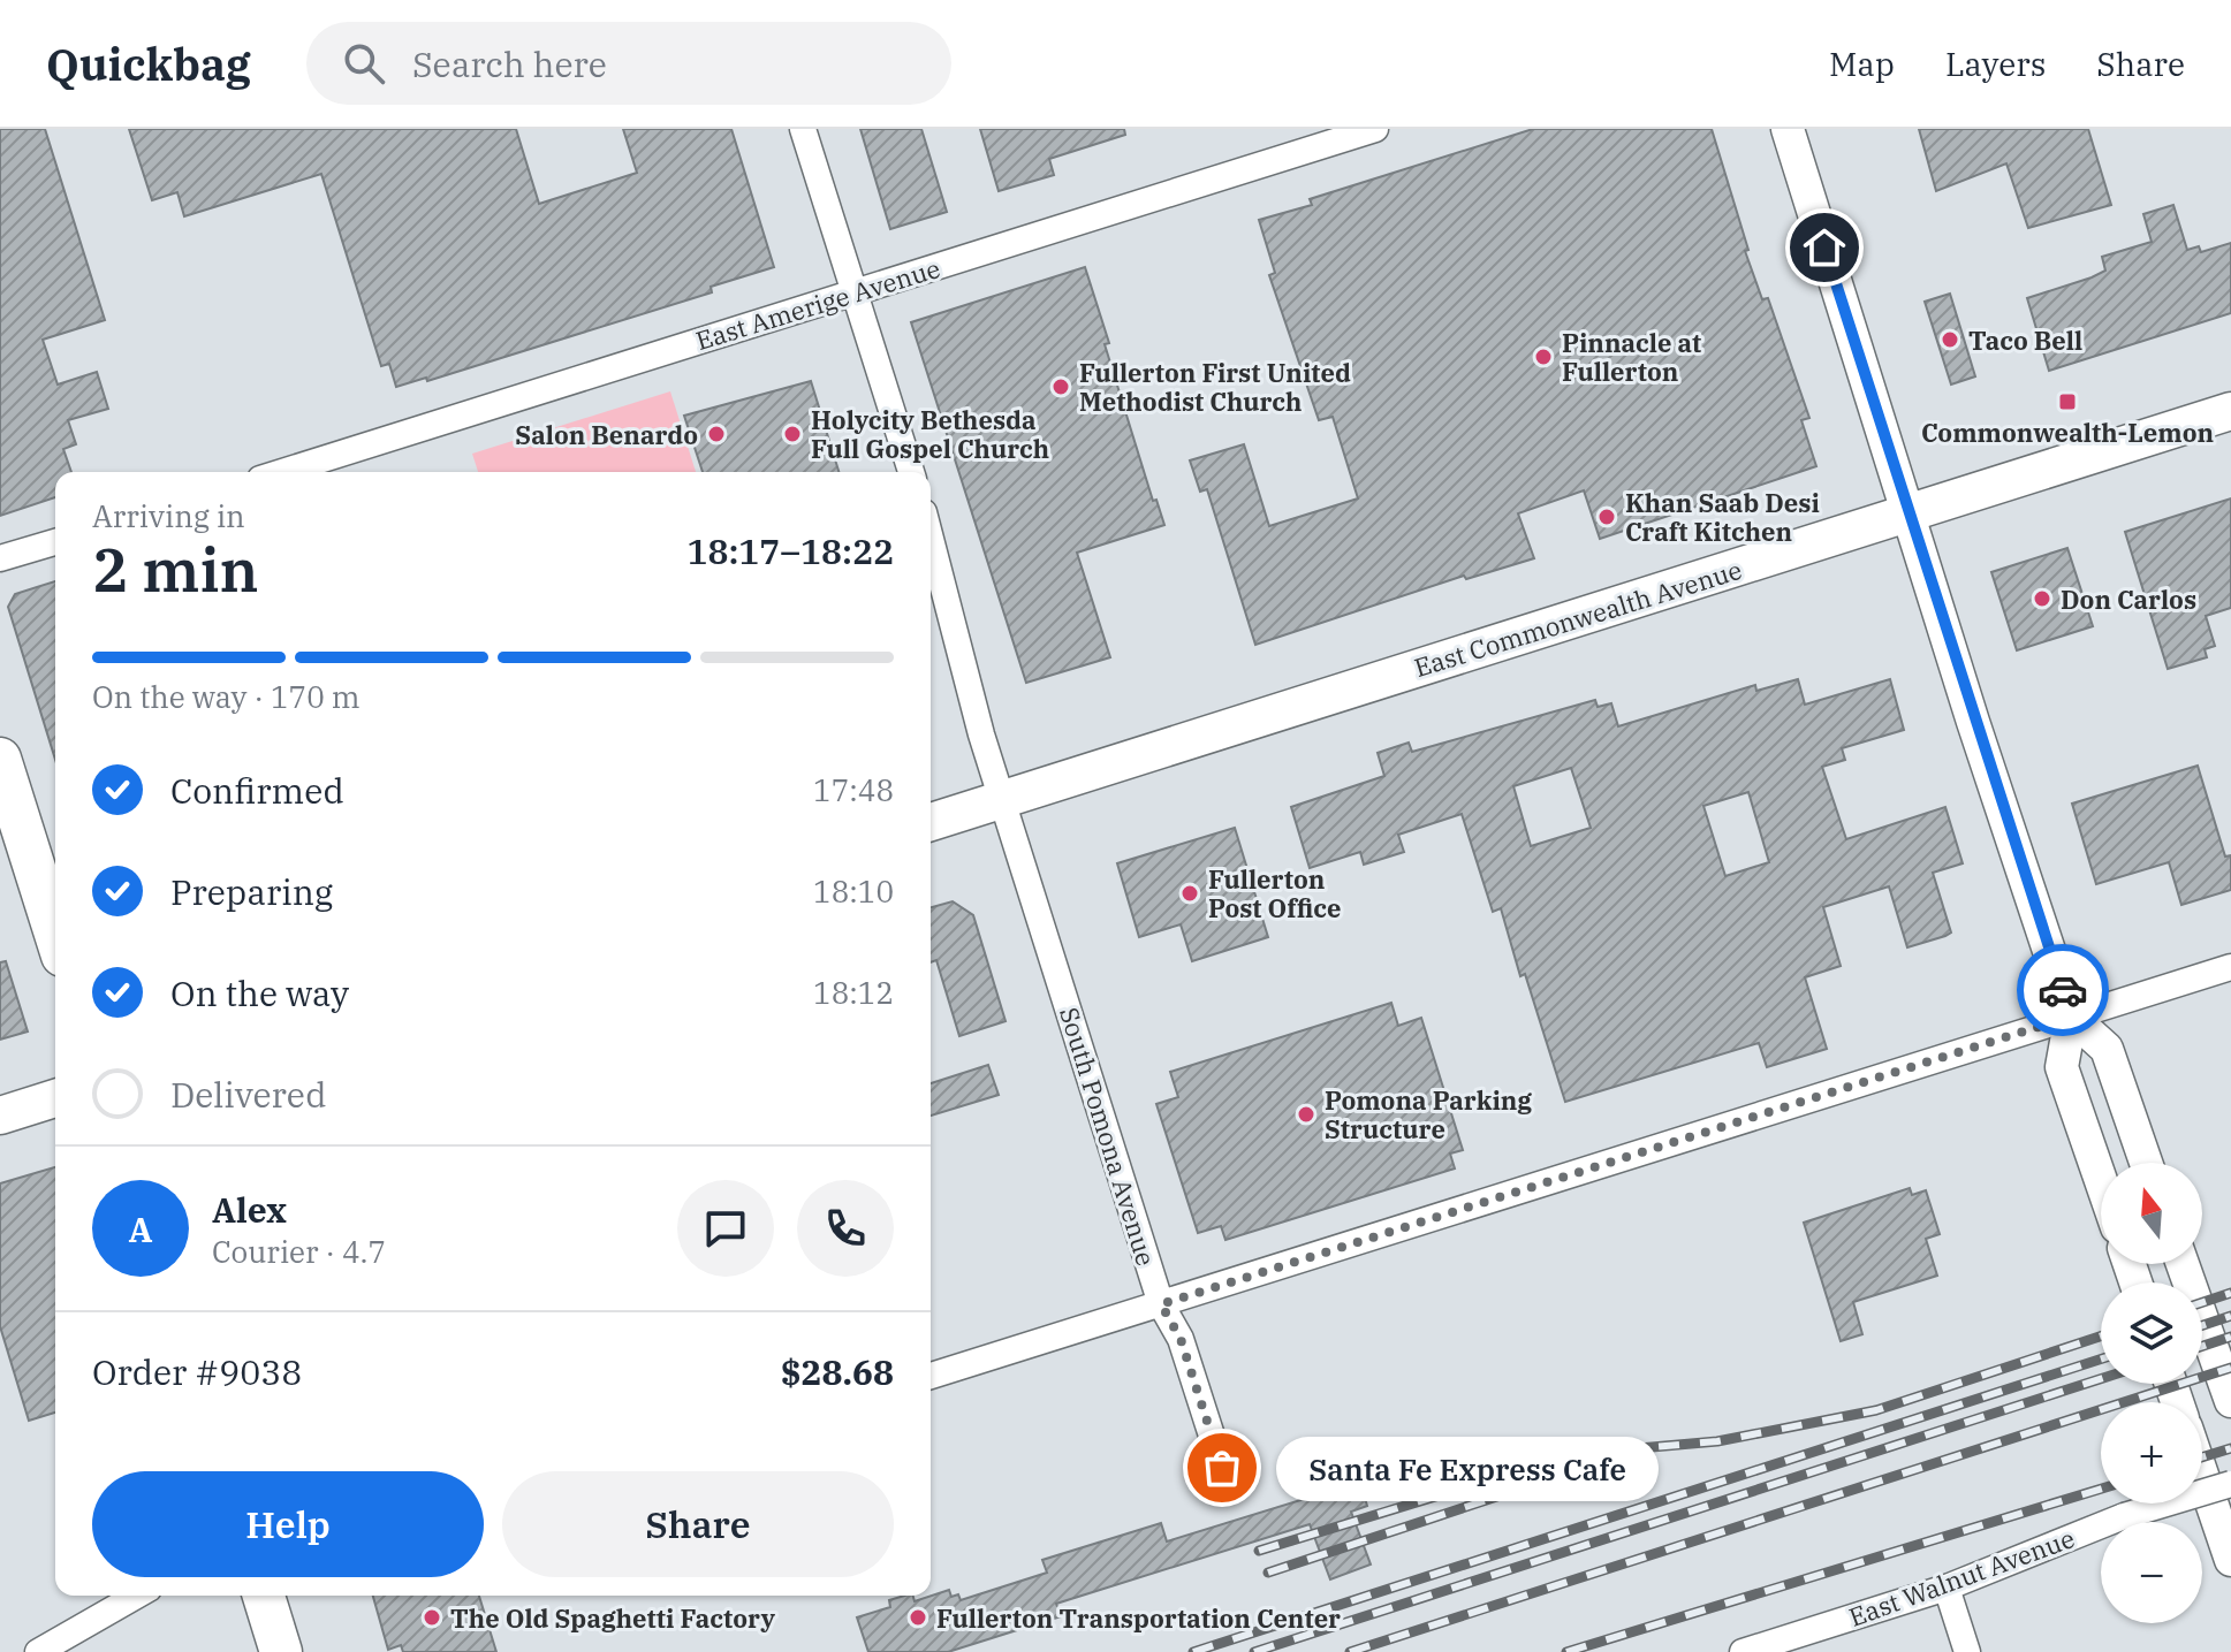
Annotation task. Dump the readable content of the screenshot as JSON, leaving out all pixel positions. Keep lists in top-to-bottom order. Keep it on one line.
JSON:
{"streets":{"main road":["East Commonwealth Avenue"],"street":["East Amerige Avenue","South Pomona Avenue","East Walnut Avenue"]},"crossings":[["East Commonwealth Avenue","South Pomona Avenue"]],"places":{"other":["Taco Bell","Pinnacle at Fullerton","Fullerton First United Methodist Church","Salon Benardo","Holycity Bethesda Full Gospel Church","Khan Saab Desi Craft Kitchen","Don Carlos","Fullerton Post Office","Pomona Parking Structure","Santa Fe Express Cafe","The Old Spaghetti Factory","Fullerton Transportation Center"],"transit":["Commonwealth-Lemon"]},"north":"top","page":{"header":"Quickbag","search":"Search here","nav":["Map","Layers","Share"],"heading":["2 min","Arriving in","18:17–18:22"],"panel":["Alex","Courier · 4.7","Order #9038","$28.68"],"bar":"On the way · 170 m","list":[["Confirmed","17:48"],["Preparing","18:10"],["On the way","18:12"],"Delivered"],"map_buttons":["+","−"],"round":"A","bubble":"Santa Fe Express Cafe","buttons":["Help","Share"]}}
